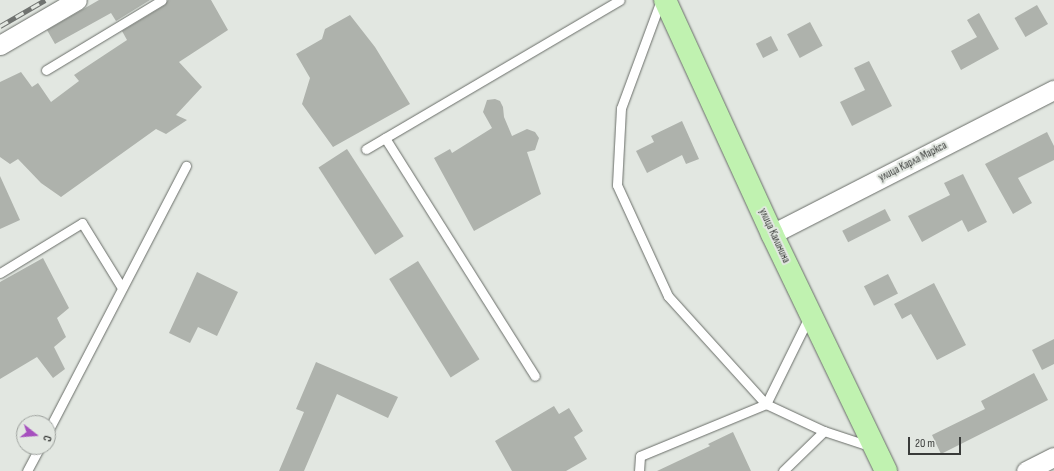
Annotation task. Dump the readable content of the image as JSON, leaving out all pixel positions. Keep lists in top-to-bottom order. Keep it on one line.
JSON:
{"streets":{"main road":["улица Калинина"],"street":["улица Карла Маркса"]},"crossings":[["улица Карла Маркса","улица Калинина"]],"scale_bar":"20 m","north":"right"}
